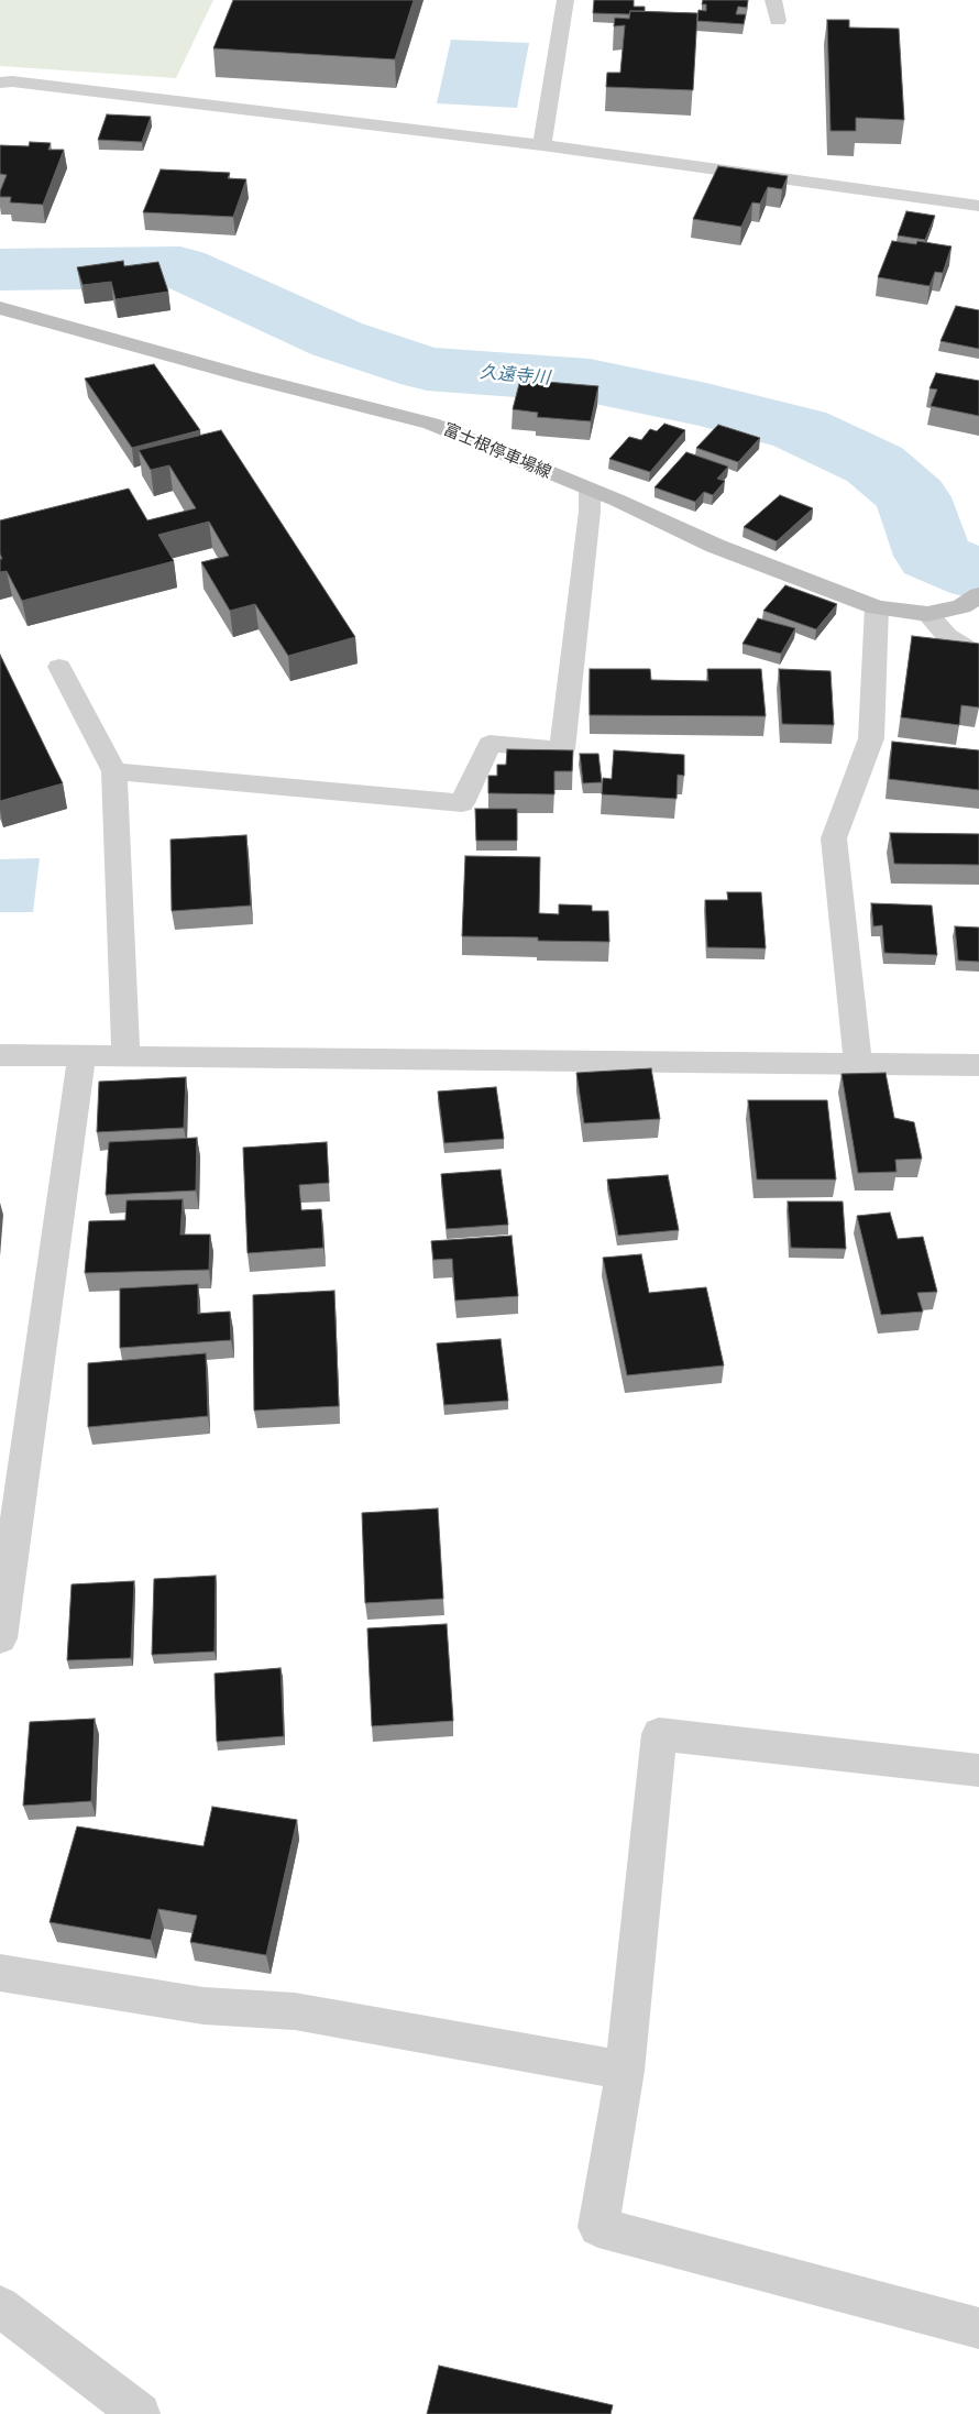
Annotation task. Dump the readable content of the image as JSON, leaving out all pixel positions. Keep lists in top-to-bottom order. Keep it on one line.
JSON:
{"streets":{"main road":["富士根停車場線"]},"water":["久遠寺川"]}
